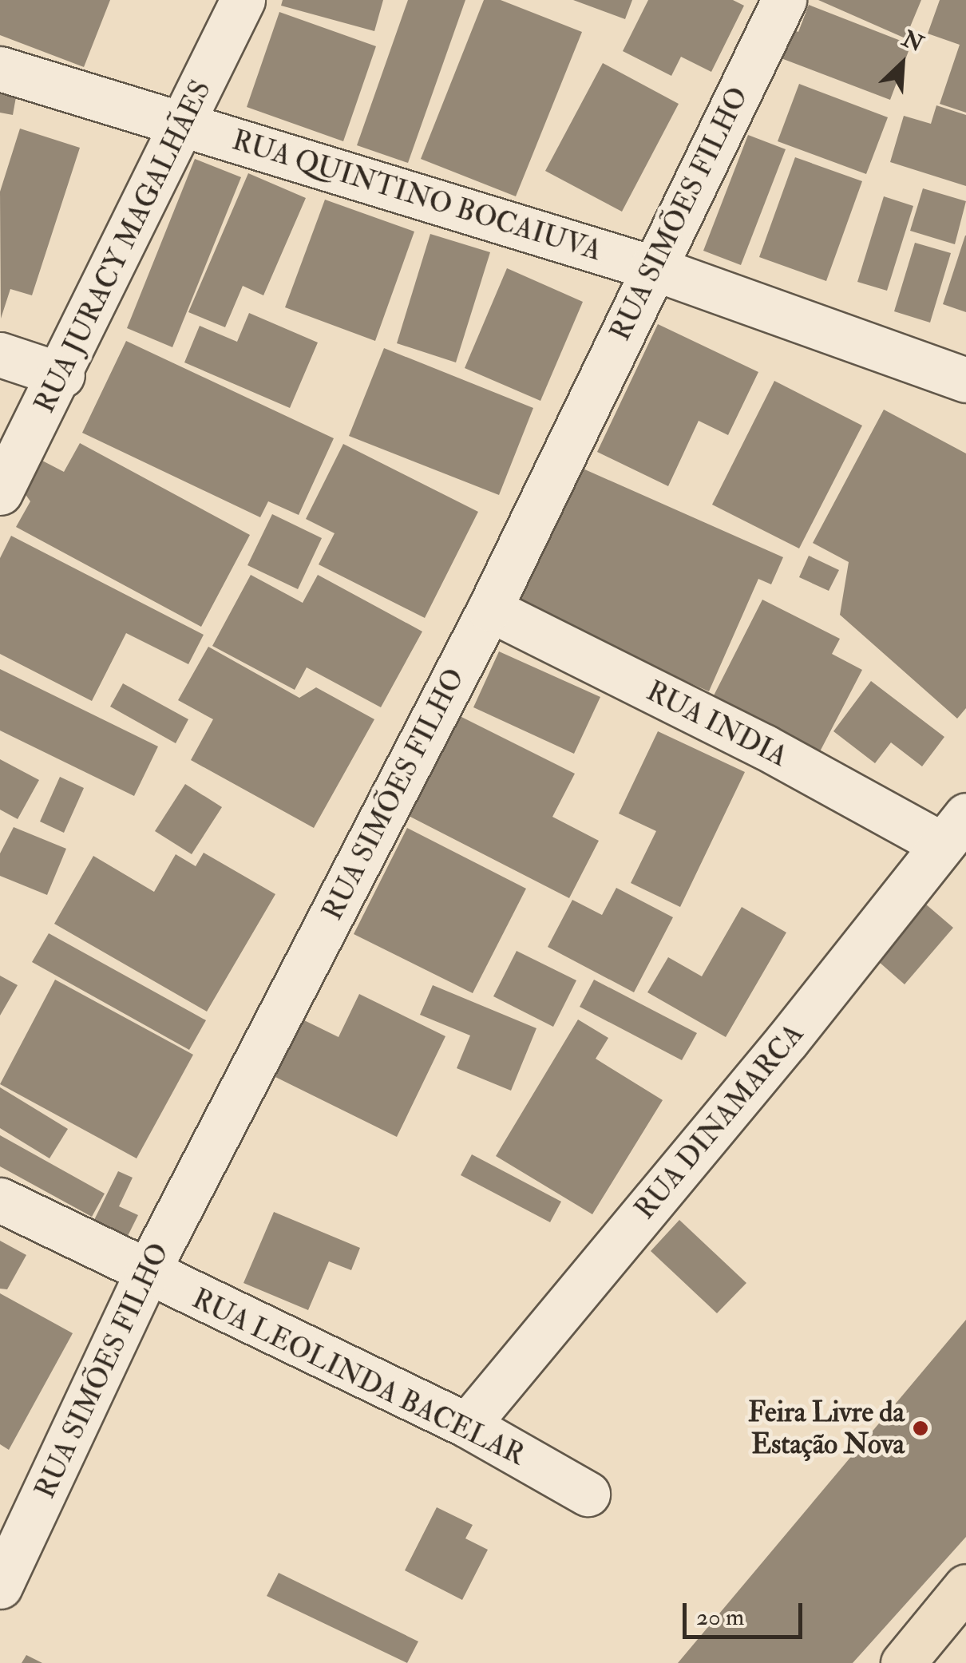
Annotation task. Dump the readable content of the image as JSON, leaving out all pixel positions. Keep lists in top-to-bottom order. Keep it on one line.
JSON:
{"streets":{"street":["RUA QUINTINO BOCAIUVA","RUA SIMÕES FILHO","RUA JURACY MAGALHÃES","RUA INDIA","RUA DINAMARCA","RUA LEOLINDA BACELAR"]},"crossings":[["RUA QUINTINO BOCAIUVA","RUA SIMÕES FILHO"],["RUA QUINTINO BOCAIUVA","RUA JURACY MAGALHÃES"],["RUA SIMÕES FILHO","RUA INDIA"],["RUA SIMÕES FILHO","RUA LEOLINDA BACELAR"],["RUA INDIA","RUA DINAMARCA"],["RUA DINAMARCA","RUA LEOLINDA BACELAR"]],"places":["Feira Livre da Estação Nova"],"scale_bar":"20 m","north":"top right"}
